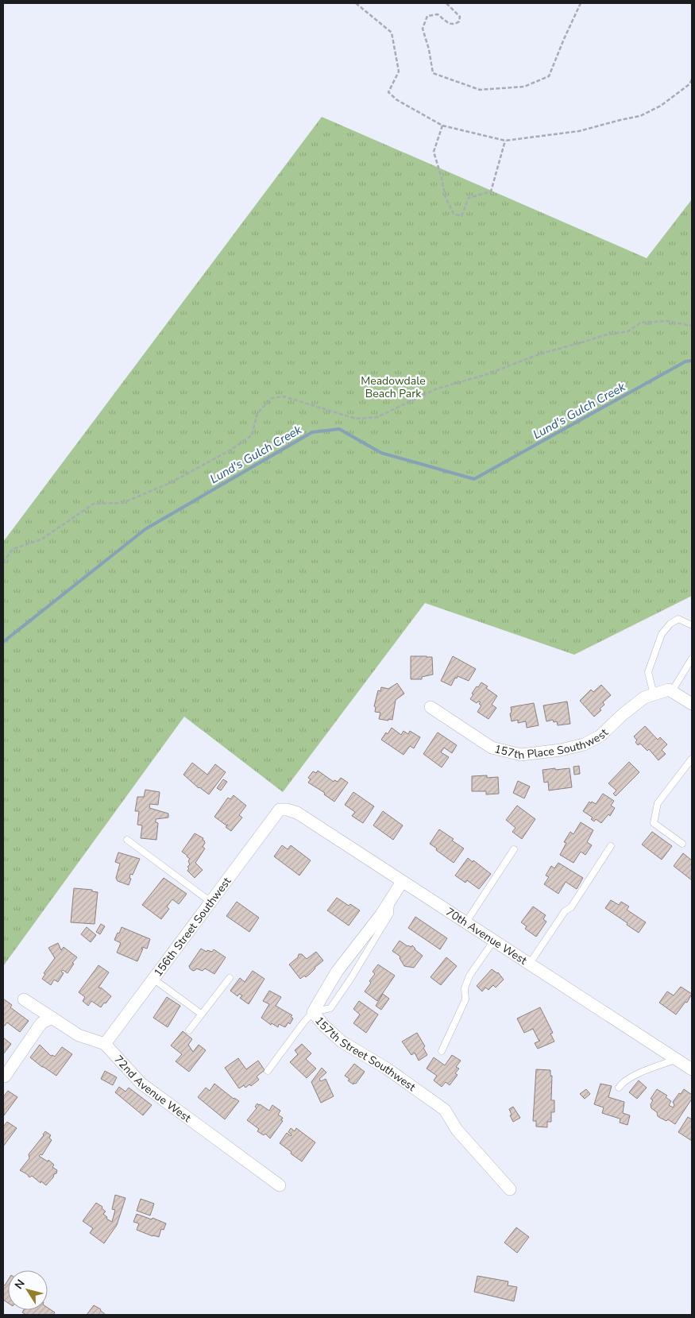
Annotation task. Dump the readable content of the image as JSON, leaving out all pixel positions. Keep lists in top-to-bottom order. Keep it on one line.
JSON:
{"streets":{"street":["157th Place Southwest","156th Street Southwest","70th Avenue West","157th Street Southwest","72nd Avenue West"]},"crossings":[["156th Street Southwest","70th Avenue West"],["156th Street Southwest","72nd Avenue West"],["70th Avenue West","157th Street Southwest"]],"water":["Lund's Gulch Creek"],"parks":["Meadowdale Beach Park"],"north":"top left"}
